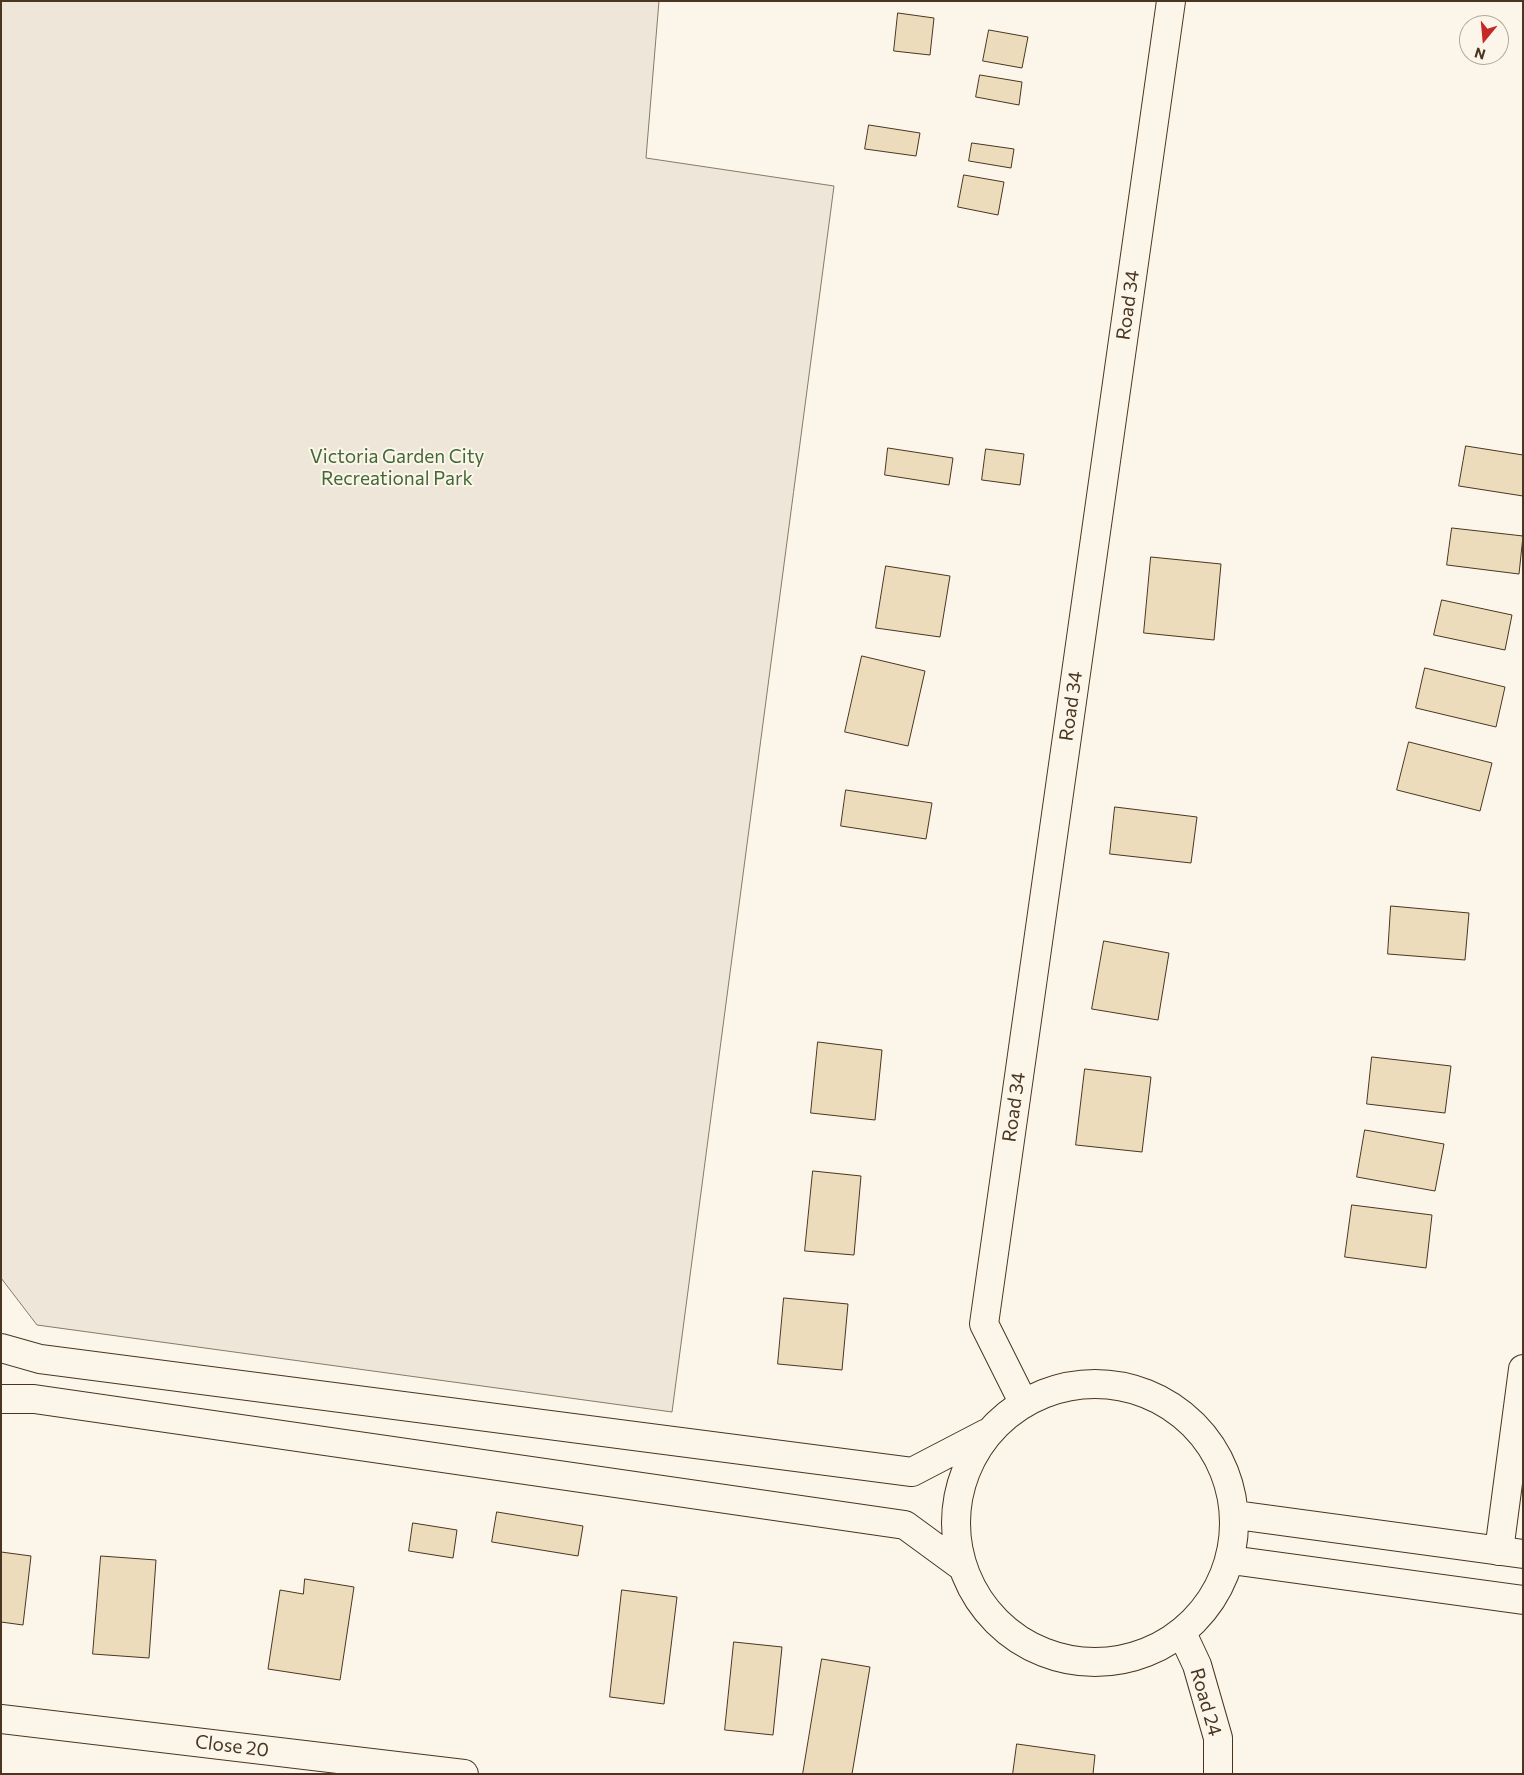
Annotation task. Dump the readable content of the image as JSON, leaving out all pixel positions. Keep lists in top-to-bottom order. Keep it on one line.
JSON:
{"streets":{"street":["Road 34","Road 24","Close 20"]},"parks":["Victoria Garden City Recreational Park"],"north":"bottom"}
